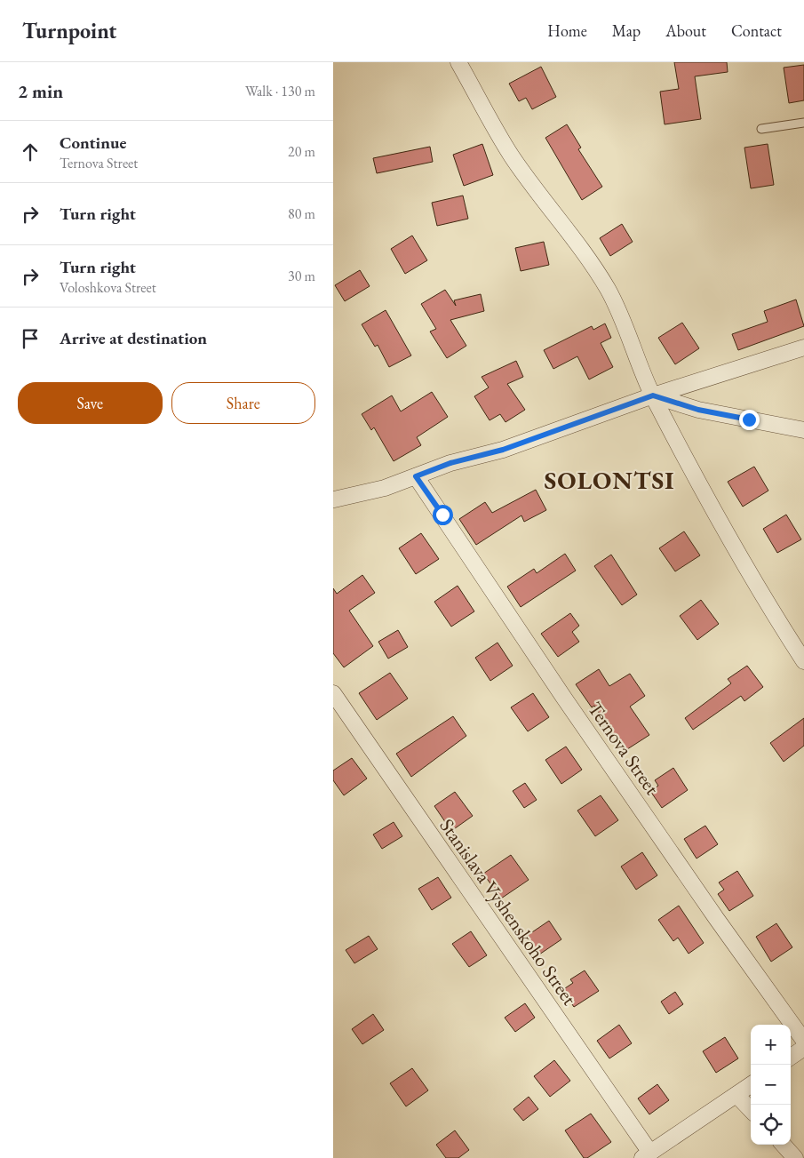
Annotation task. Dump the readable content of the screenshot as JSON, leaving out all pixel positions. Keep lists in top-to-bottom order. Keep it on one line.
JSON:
{"streets":{"street":["Ternova Street","Stanislava Vyshenskoho Street"]},"districts":["SOLONTSI"],"page":{"header":"Turnpoint","nav":["Home","Map","About","Contact"],"heading":["2 min","Walk · 130 m"],"list":[["Continue","Ternova Street","20 m"],["Turn right","80 m"],["Turn right","Voloshkova Street","30 m"],"Arrive at destination"],"buttons":["Save","Share"],"map_buttons":["+","−"]}}
